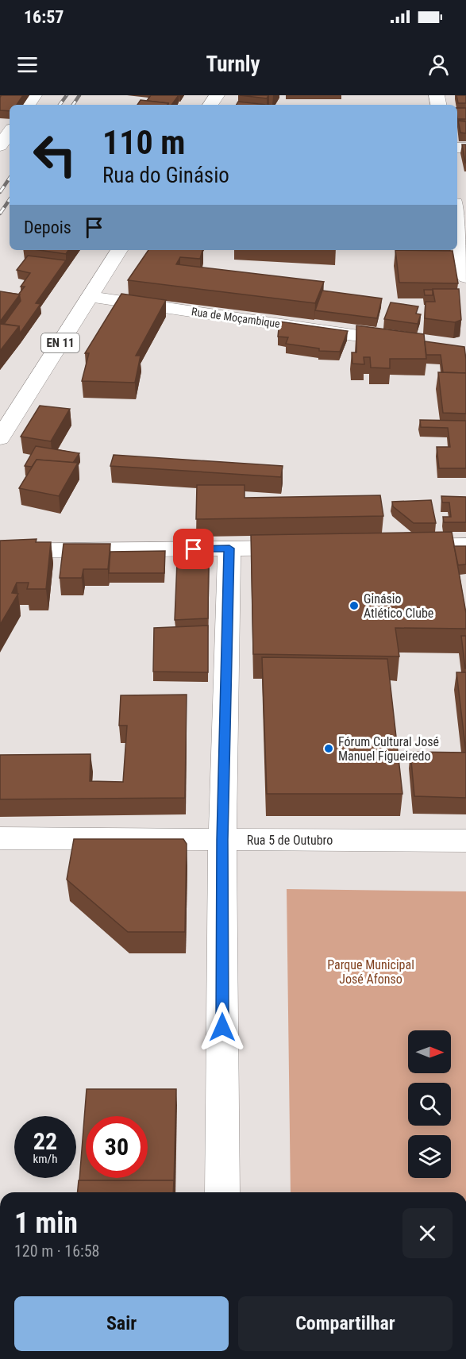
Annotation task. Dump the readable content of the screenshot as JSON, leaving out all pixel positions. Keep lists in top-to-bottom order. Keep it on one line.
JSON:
{"streets":{"street":["Rua de Moçambique","EN 11","Rua 5 de Outubro"]},"crossings":[["Rua de Moçambique","EN 11"]],"parks":["Parque Municipal José Afonso"],"places":["Ginásio Atlético Clube","Fórum Cultural José Manuel Figueiredo"],"north":"right","page":{"status":"16:57","header":"Turnly","turn":["110 m","Rua do Ginásio"],"then":"Depois","speed":"22 km/h","limit":"30","heading":["1 min","120 m · 16:58"],"buttons":["Sair","Compartilhar"]}}
